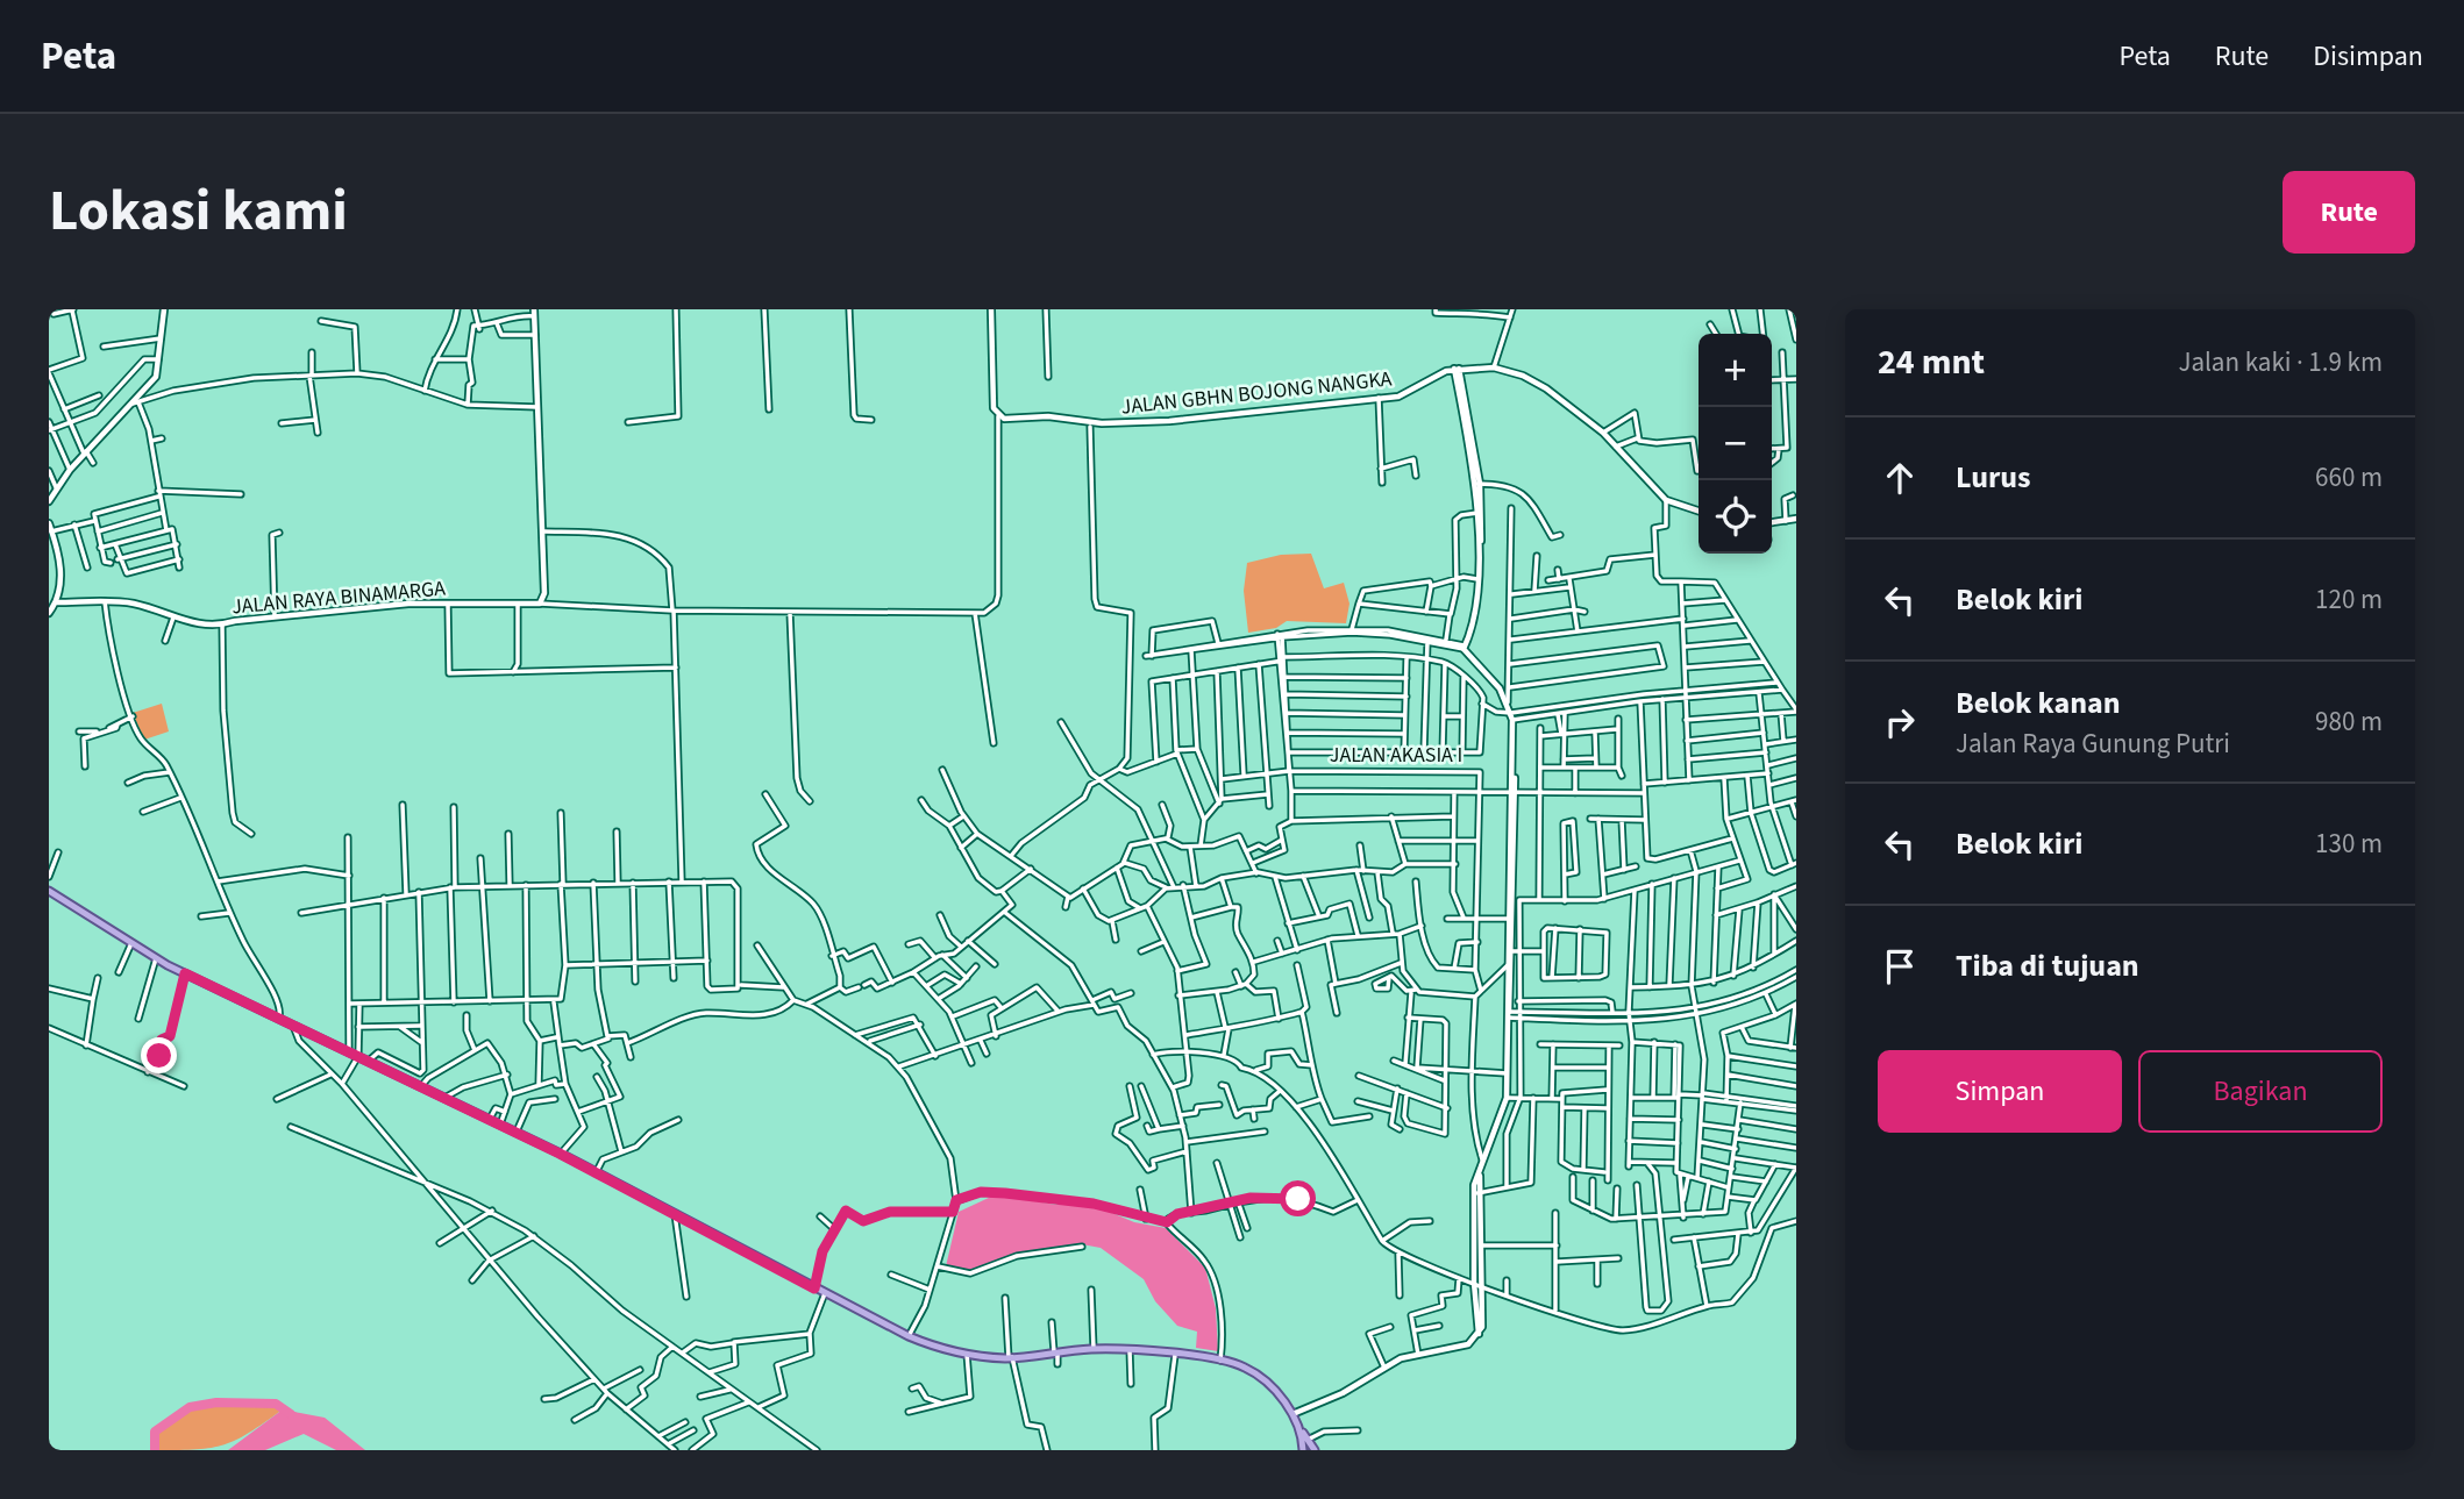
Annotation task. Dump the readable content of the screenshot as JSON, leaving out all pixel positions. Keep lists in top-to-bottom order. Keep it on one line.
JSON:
{"streets":{"street":["JALAN GBHN BOJONG NANGKA","JALAN RAYA BINAMARGA","JALAN AKASIA I"]},"page":{"header":"Peta","nav":["Peta","Rute","Disimpan"],"title":"Lokasi kami","buttons":["Rute",["Simpan","Bagikan"]],"heading":["24 mnt","Jalan kaki · 1.9 km"],"map_buttons":["+","−"],"list":[["Lurus","660 m"],["Belok kiri","120 m"],["Belok kanan","Jalan Raya Gunung Putri","980 m"],["Belok kiri","130 m"],"Tiba di tujuan"]}}
